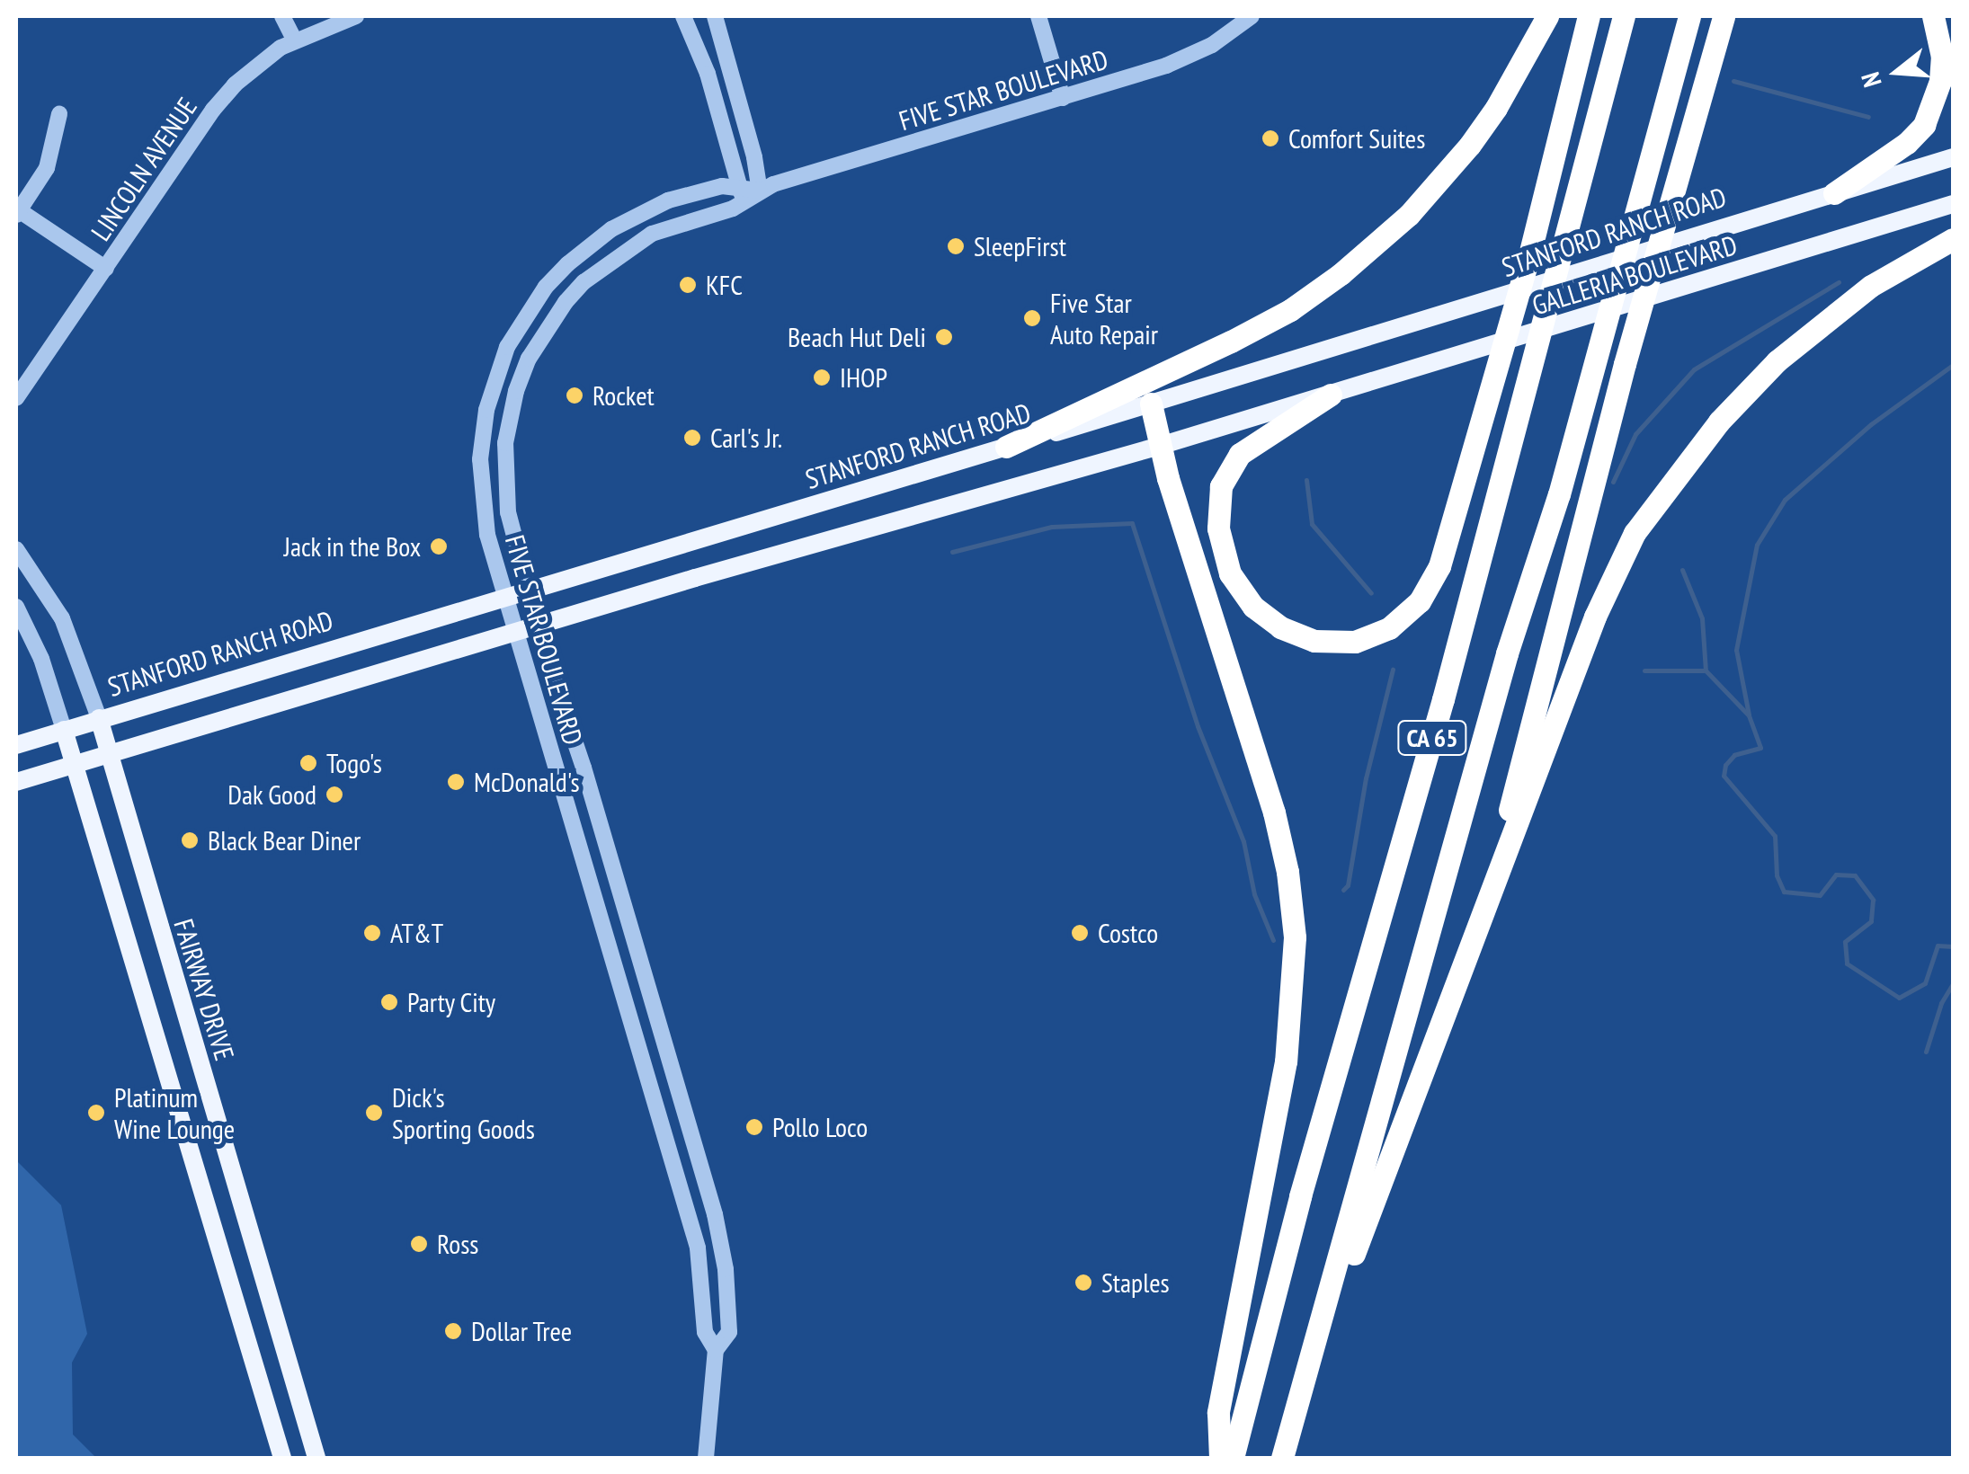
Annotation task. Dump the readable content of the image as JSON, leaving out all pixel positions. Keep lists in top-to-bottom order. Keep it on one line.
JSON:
{"streets":{"highway":["CA 65"],"main road":["STANFORD RANCH ROAD","GALLERIA BOULEVARD","FAIRWAY DRIVE"],"street":["FIVE STAR BOULEVARD","LINCOLN AVENUE"]},"crossings":[["FIVE STAR BOULEVARD","STANFORD RANCH ROAD"],["STANFORD RANCH ROAD","FAIRWAY DRIVE"]],"places":["Comfort Suites","SleepFirst","KFC","Five Star Auto Repair","Beach Hut Deli","IHOP","Rocket","Carl's Jr.","Jack in the Box","Togo's","McDonald's","Dak Good","Black Bear Diner","AT&T","Costco","Party City","Platinum Wine Lounge","Dick's Sporting Goods","Pollo Loco","Ross","Staples","Dollar Tree"],"north":"left"}
